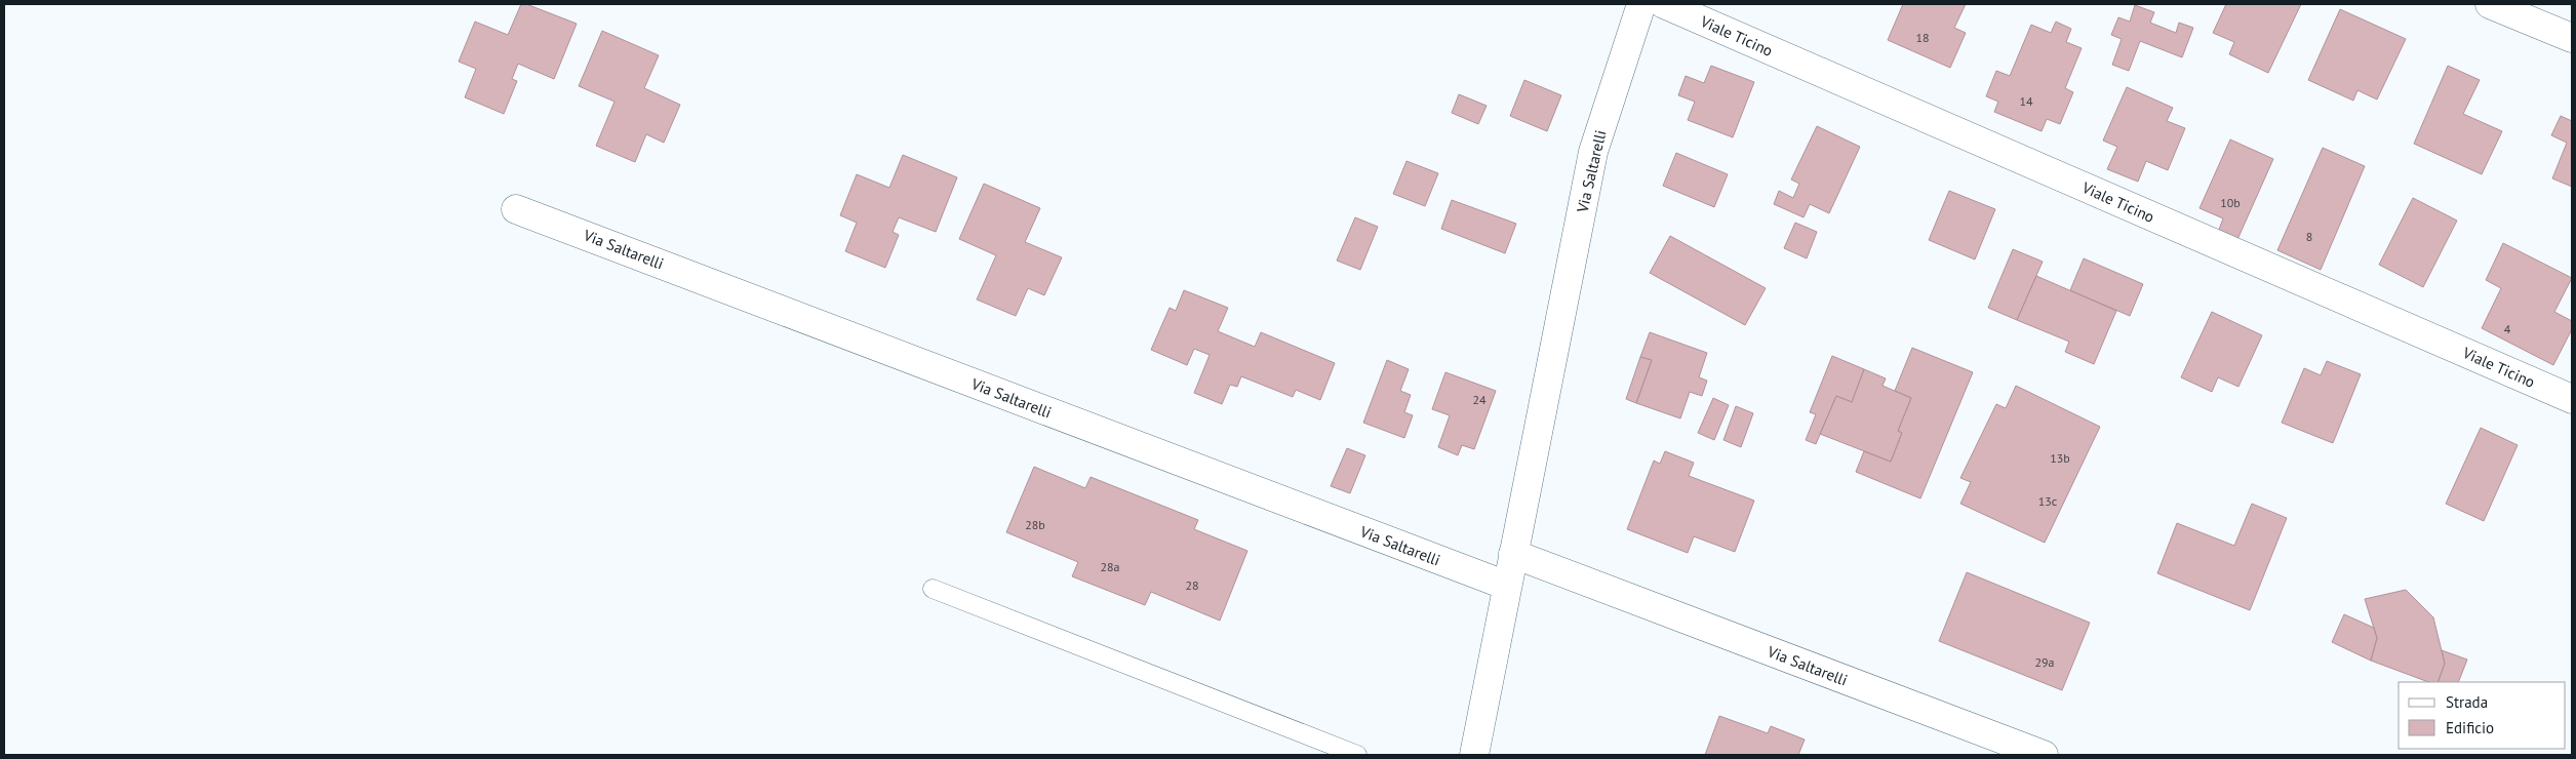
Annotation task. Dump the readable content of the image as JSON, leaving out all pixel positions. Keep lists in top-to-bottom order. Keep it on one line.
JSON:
{"streets":{"street":["Viale Ticino","Via Saltarelli"]},"house_numbers":["18","14","10b","8","4","24","13b","13c","28b","28a","28","29a"],"legend":["Strada","Edificio"]}
